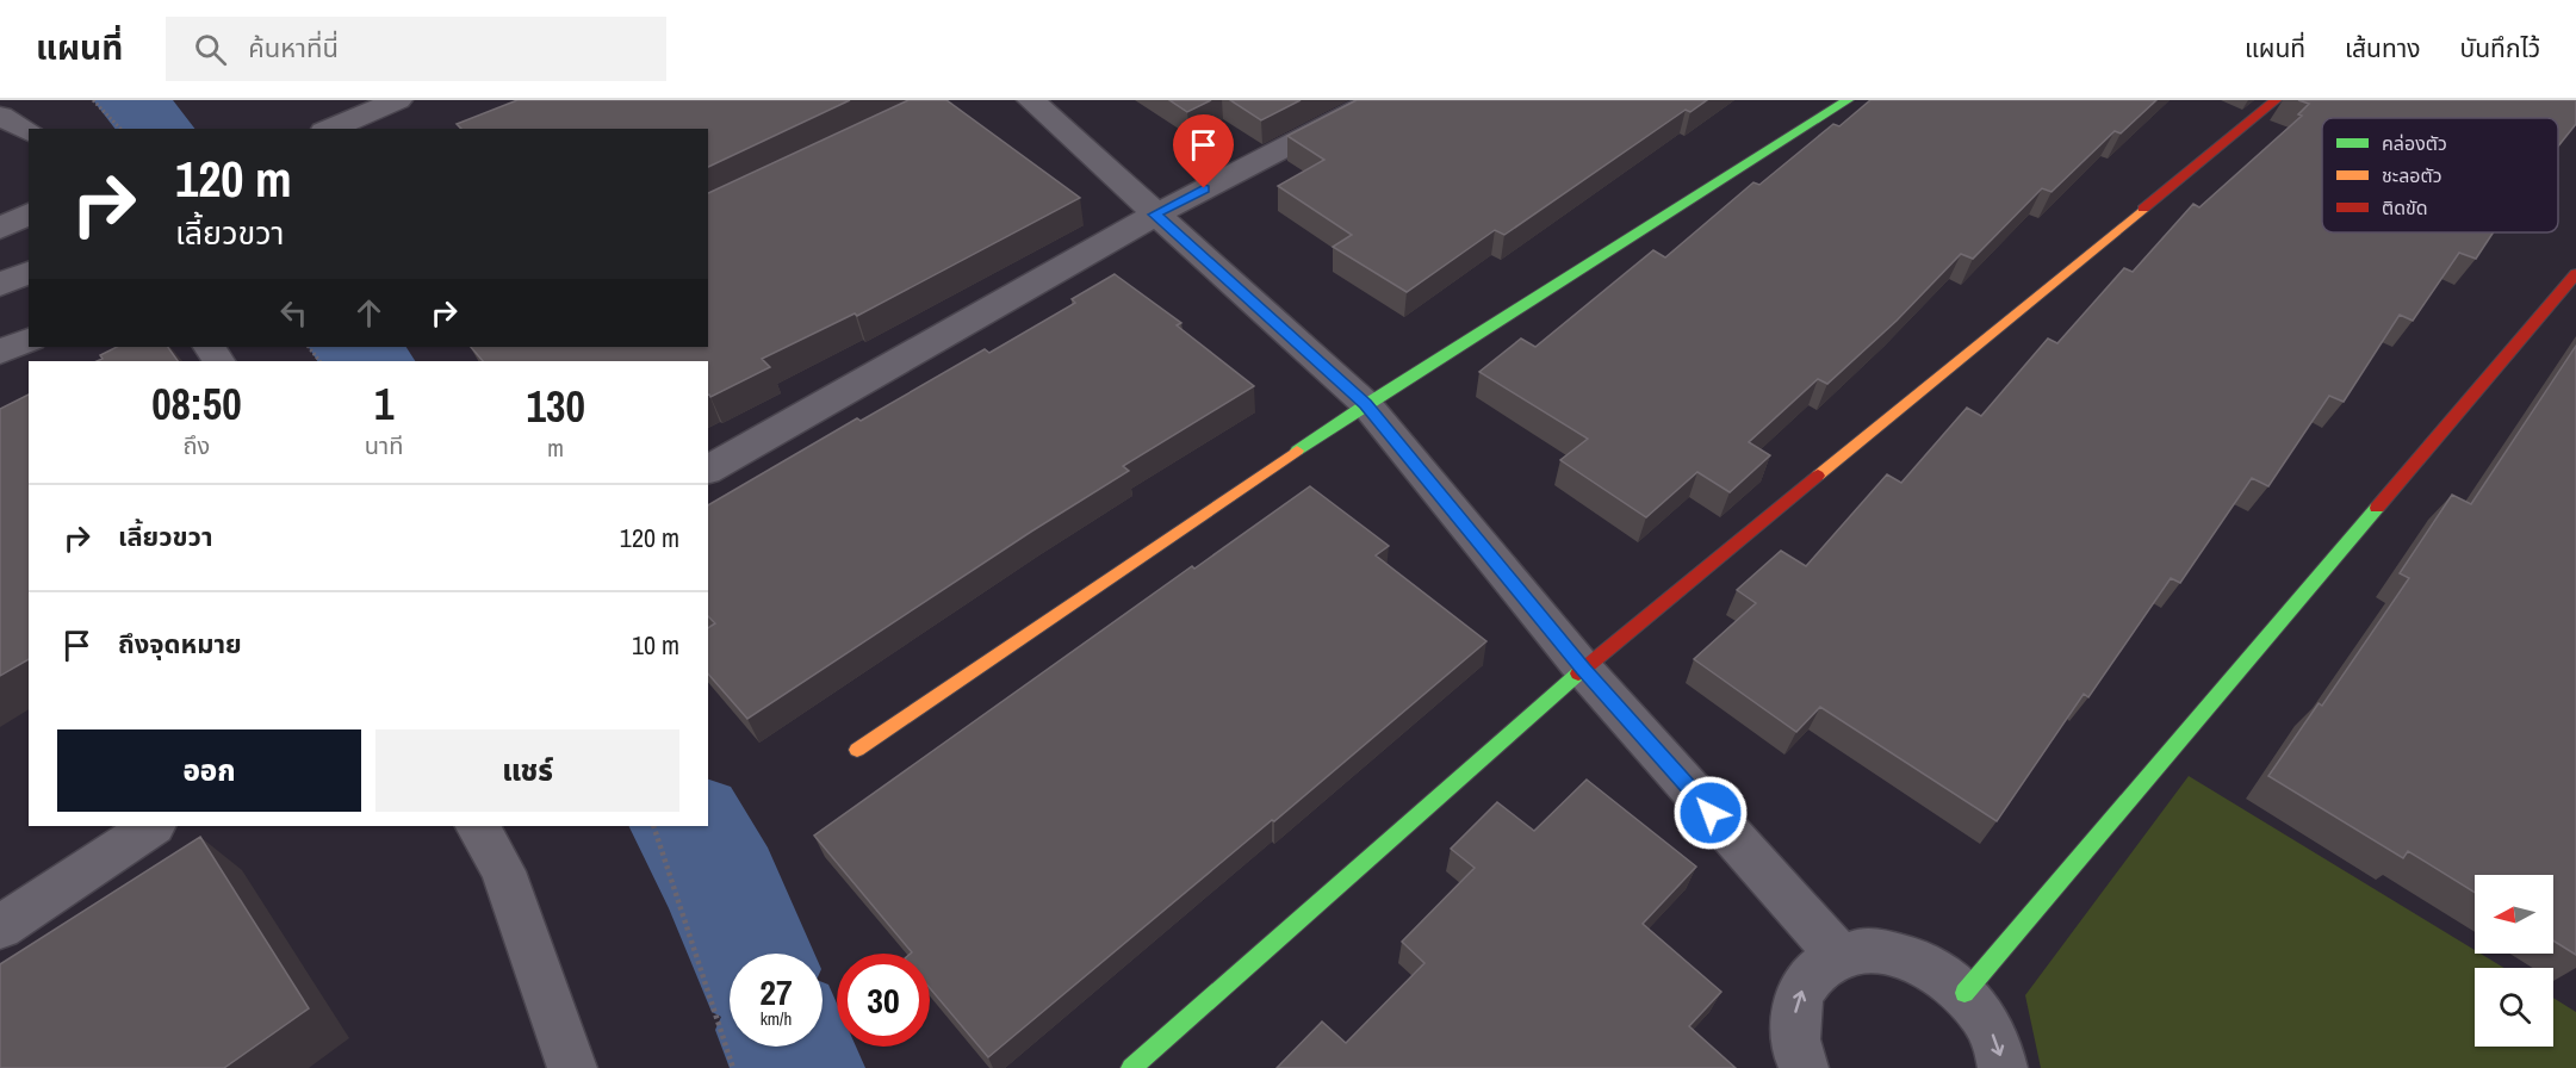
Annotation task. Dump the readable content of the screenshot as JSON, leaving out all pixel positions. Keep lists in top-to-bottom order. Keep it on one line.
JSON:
{"legend":["คล่องตัว","ชะลอตัว","ติดขัด"],"north":"left","page":{"header":"แผนที่","search":"ค้นหาที่นี่","nav":["แผนที่","เส้นทาง","บันทึกไว้"],"turn":["120 m","เลี้ยวขวา"],"eta":["08:50","ถึง","1","นาที","130","m"],"list":[{"name":"เลี้ยวขวา","value":"120 m"},{"name":"ถึงจุดหมาย","value":"10 m"}],"buttons":["ออก","แชร์"],"speed":"27 km/h","limit":"30"}}
